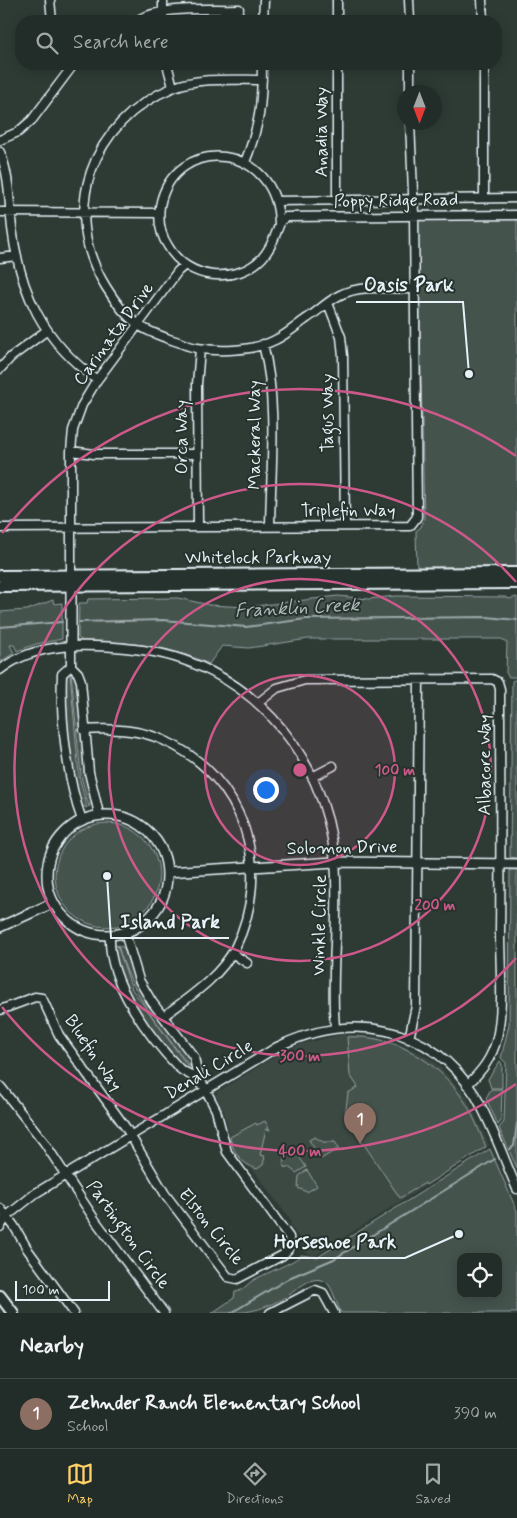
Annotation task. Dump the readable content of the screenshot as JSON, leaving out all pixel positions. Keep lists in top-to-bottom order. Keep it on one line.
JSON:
{"streets":{"main road":["Whitelock Parkway"],"street":["Anadia Way","Poppy Ridge Road","Carinata Drive","Tagus Way","Mackeral Way","Orca Way","Triplefin Way","Albacore Way","Solomon Drive","Winkle Circle","Bluefin Way","Denali Circle","Elston Circle","Partington Circle"]},"crossings":[["Anadia Way","Poppy Ridge Road"],["Poppy Ridge Road","Carinata Drive"],["Poppy Ridge Road","Triplefin Way"],["Carinata Drive","Triplefin Way"],["Carinata Drive","Whitelock Parkway"],["Tagus Way","Triplefin Way"],["Mackeral Way","Triplefin Way"],["Orca Way","Triplefin Way"],["Albacore Way","Solomon Drive"],["Albacore Way","Winkle Circle"],["Albacore Way","Denali Circle"],["Solomon Drive","Winkle Circle"],["Winkle Circle","Denali Circle"],["Bluefin Way","Denali Circle"],["Bluefin Way","Elston Circle"],["Denali Circle","Elston Circle"],["Denali Circle","Partington Circle"]],"water":["Franklin Creek"],"places":["Oasis Park","Island Park","Horseshoe Park"],"scale_bar":"100 m","north":"bottom","page":{"search":"Search here","pins":"1","scale":"100 m","heading":"Nearby","list":[{"mark":"1","name":"Zehnder Ranch Elementary School","note":"School","value":"390 m"}],"nav":["Map","Directions","Saved"]},"rings":["100 m","200 m","300 m","400 m"]}
